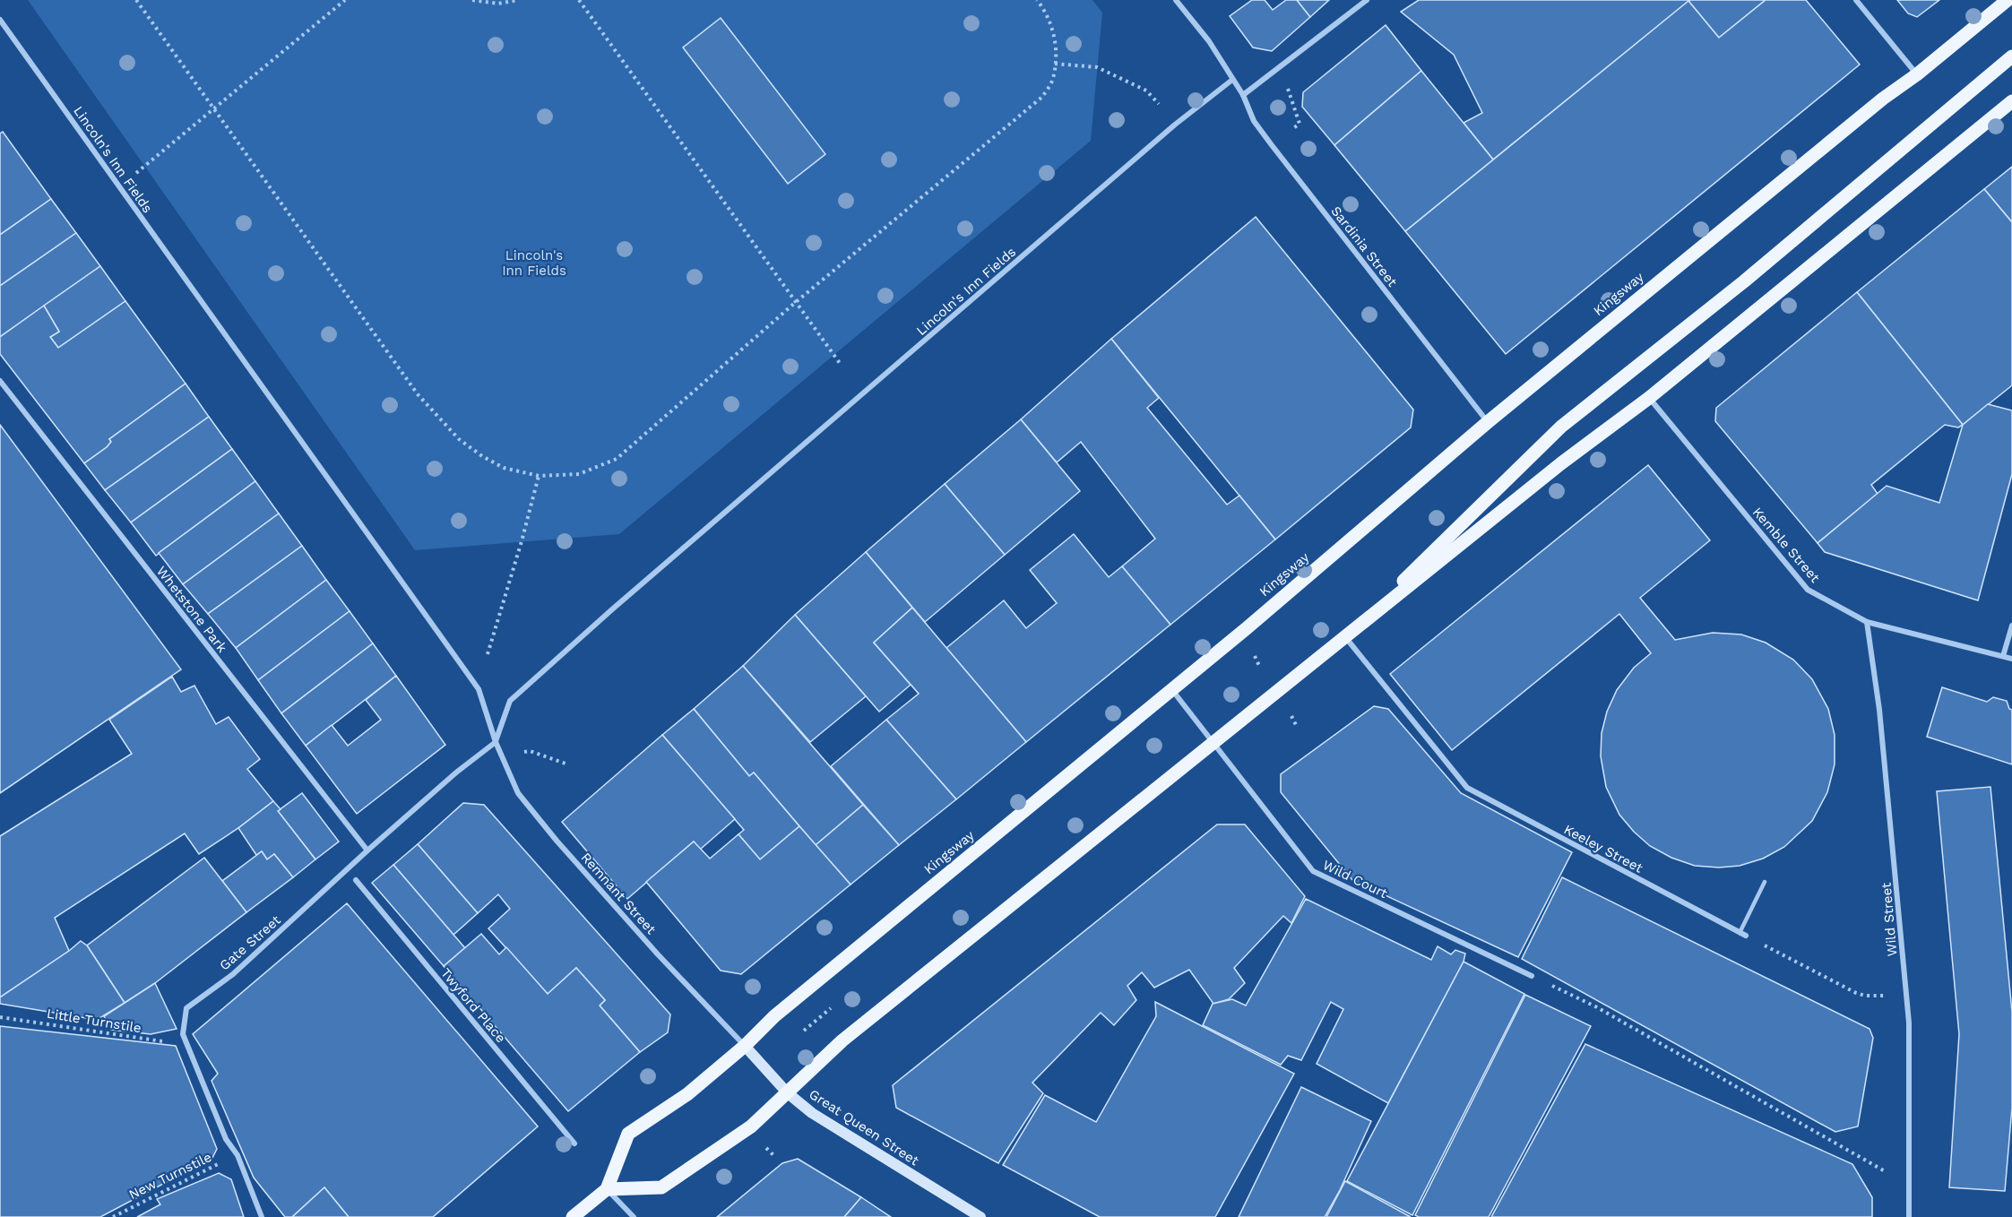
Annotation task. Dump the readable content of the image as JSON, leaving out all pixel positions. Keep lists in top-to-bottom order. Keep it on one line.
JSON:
{"streets":{"main road":["Kingsway","Great Queen Street"],"street":["Lincoln's Inn Fields","Sardinia Street","Kemble Street","Whetstone Park","Keeley Street","Wild Court","Remnant Street","Wild Street","Gate Street","Twyford Place"],"path":["Little Turnstile","New Turnstile"]},"crossings":[["Lincoln's Inn Fields","Sardinia Street"],["Lincoln's Inn Fields","Remnant Street"],["Lincoln's Inn Fields","Gate Street"],["Sardinia Street","Kingsway"],["Kingsway","Wild Court"],["Kingsway","Remnant Street"],["Kingsway","Great Queen Street"],["Kemble Street","Wild Street"],["Whetstone Park","Gate Street"],["Remnant Street","Gate Street"],["Remnant Street","Great Queen Street"],["Gate Street","Little Turnstile"]],"parks":["Lincoln's Inn Fields"]}
